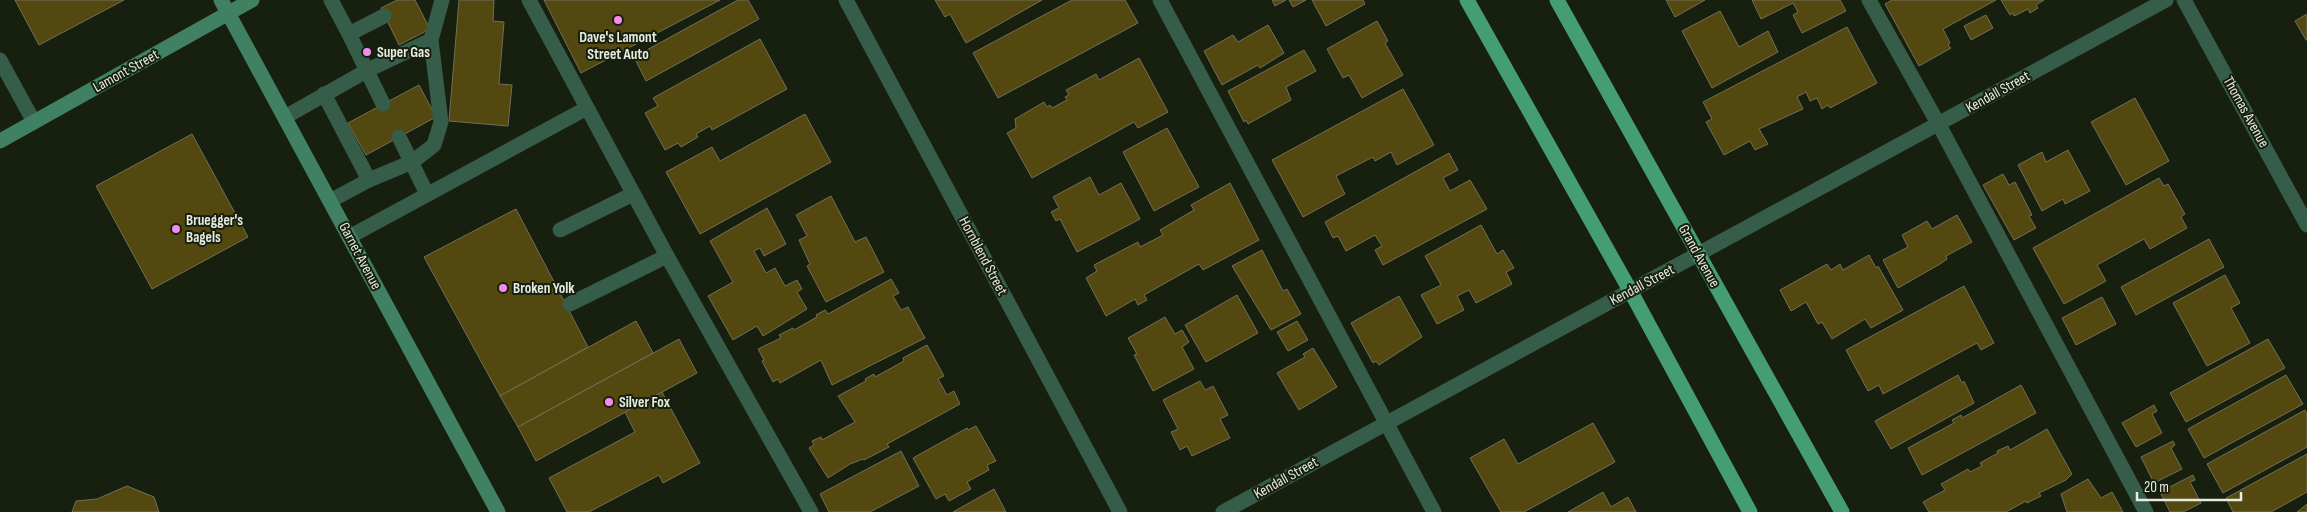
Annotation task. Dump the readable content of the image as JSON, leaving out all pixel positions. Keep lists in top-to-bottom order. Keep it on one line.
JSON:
{"streets":{"main road":["Lamont Street","Garnet Avenue","Grand Avenue"],"street":["Kendall Street","Thomas Avenue","Hornblend Street"]},"crossings":[["Lamont Street","Garnet Avenue"],["Kendall Street","Grand Avenue"]],"places":["Dave's Lamont Street Auto","Super Gas","Bruegger's Bagels","Broken Yolk","Silver Fox"],"scale_bar":"20 m"}
